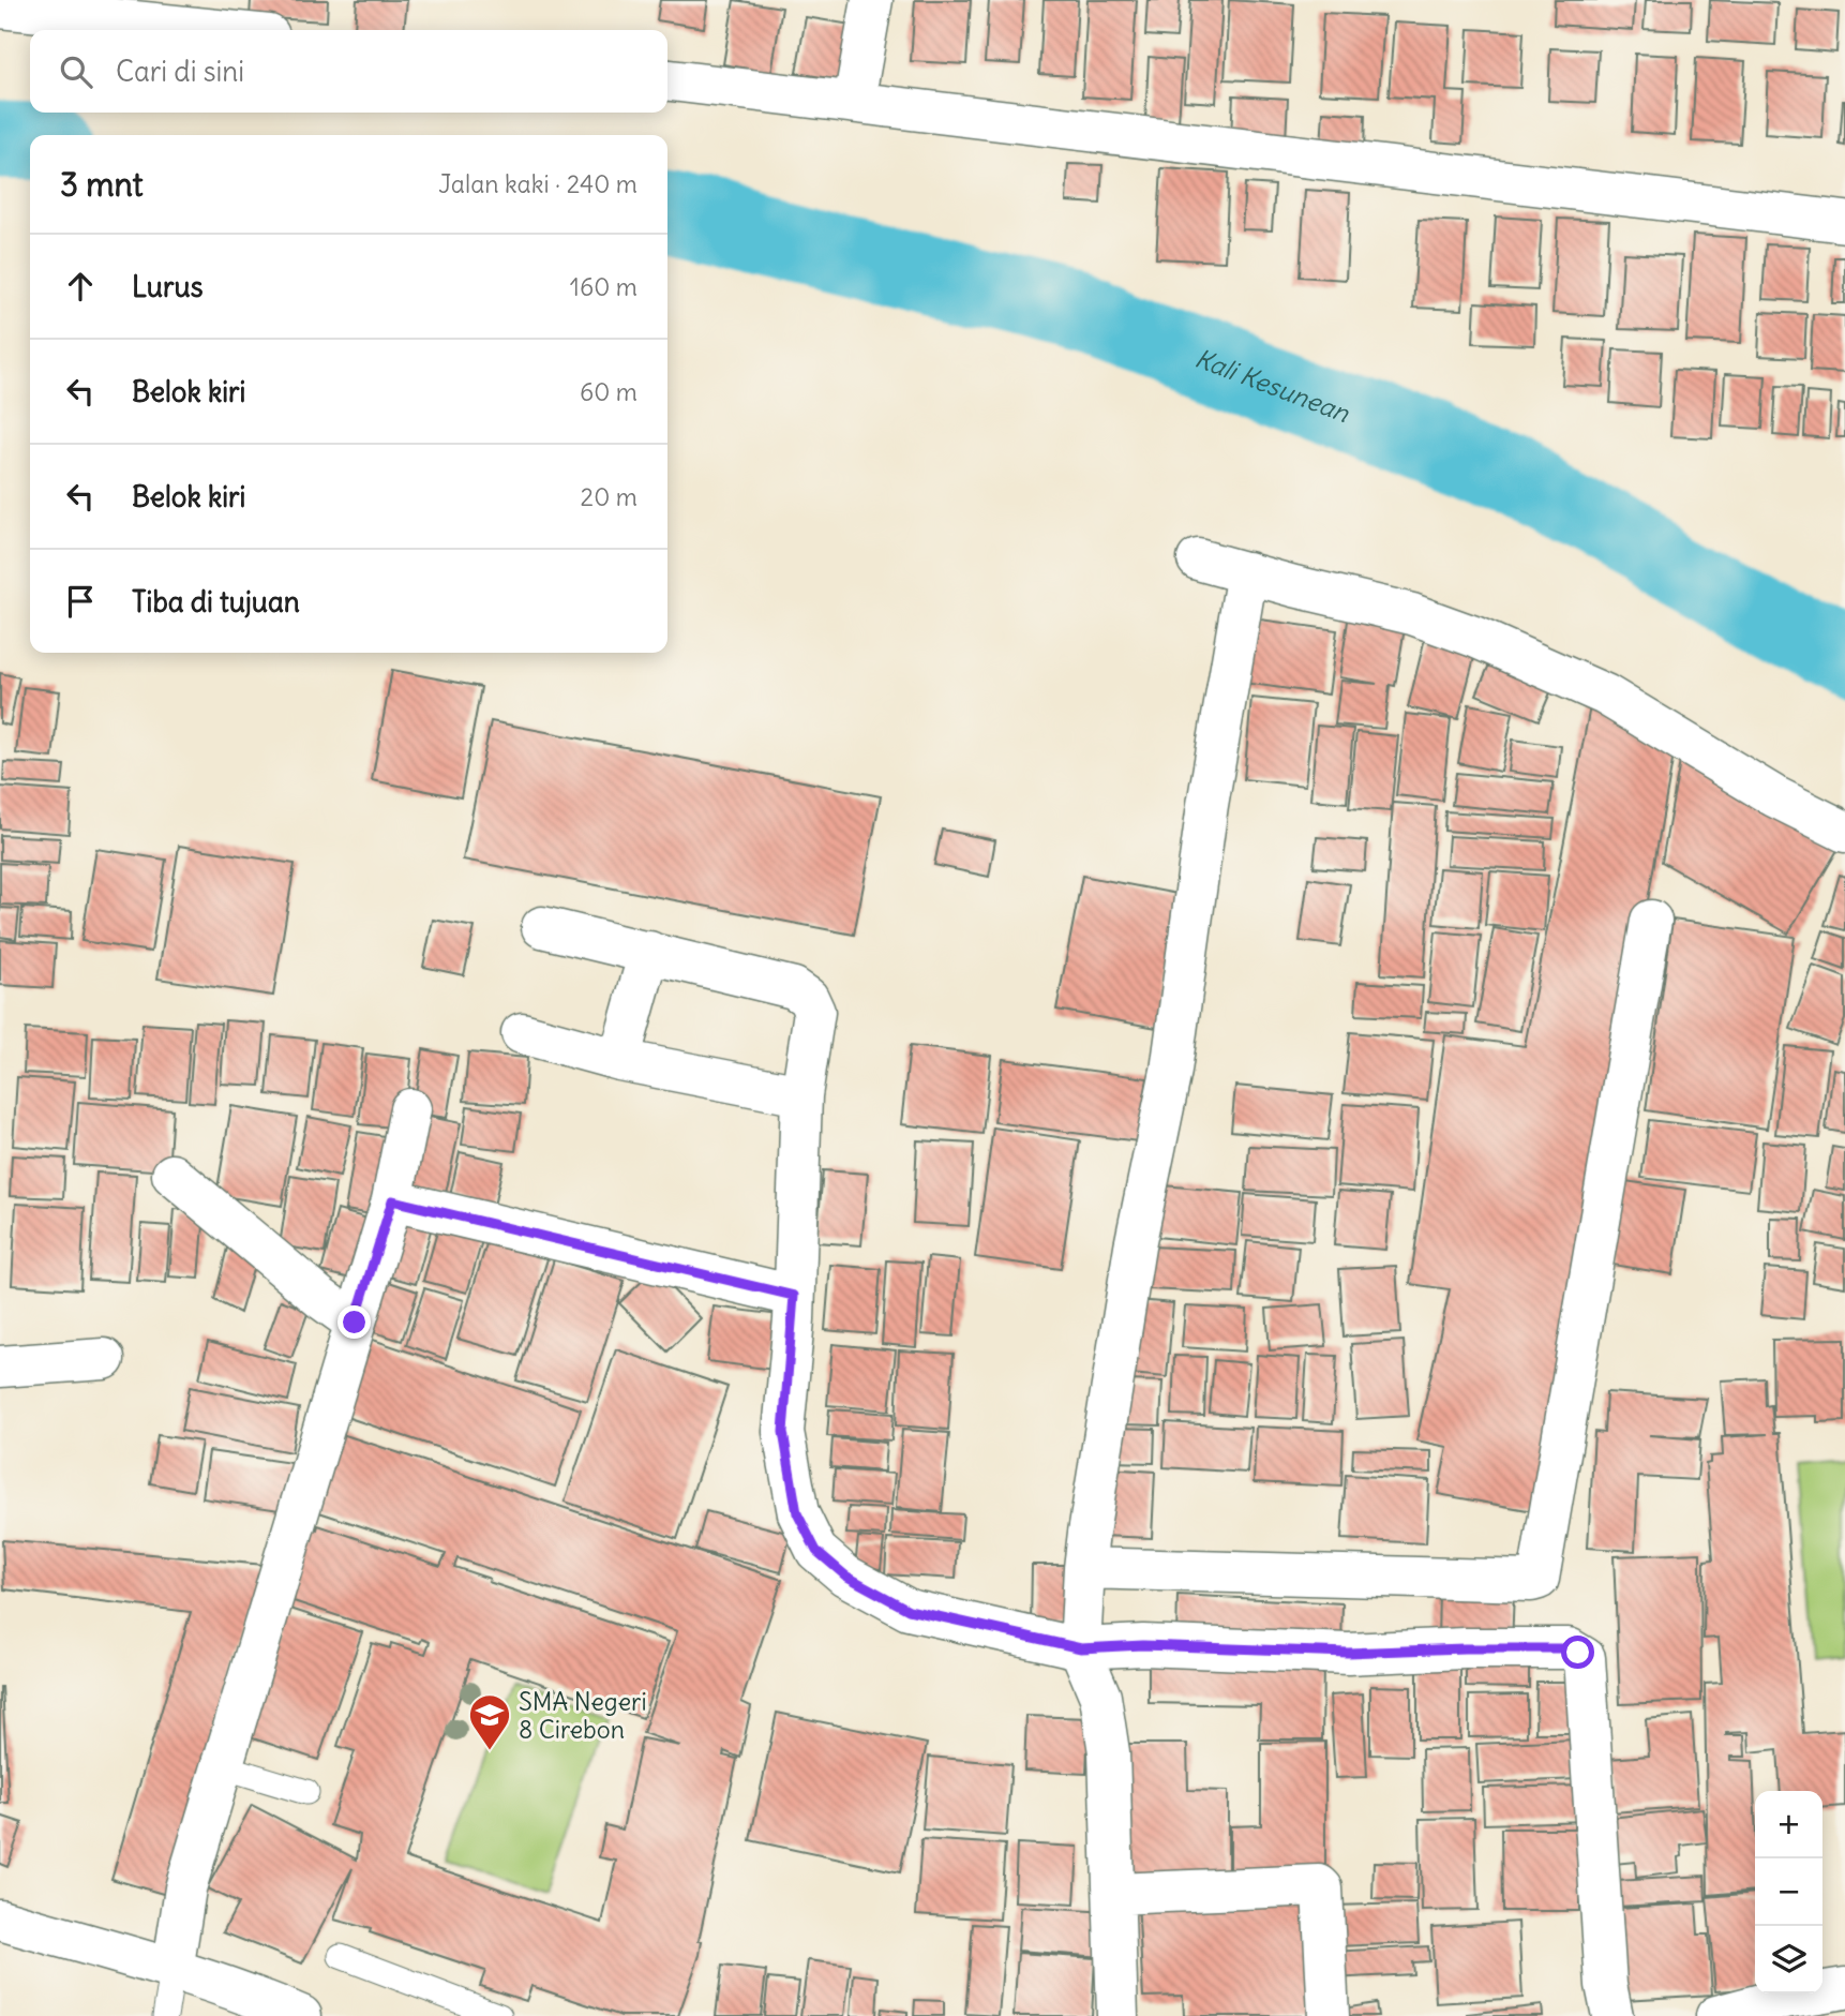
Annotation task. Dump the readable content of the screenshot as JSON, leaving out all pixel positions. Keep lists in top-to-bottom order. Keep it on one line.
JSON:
{"water":["Kali Kesunean"],"places":{"school or university":["SMA Negeri 8 Cirebon"]},"page":{"search":"Cari di sini","heading":["3 mnt","Jalan kaki · 240 m"],"list":[["Lurus","160 m"],["Belok kiri","60 m"],["Belok kiri","20 m"],"Tiba di tujuan"],"map_buttons":["+","−"]}}
